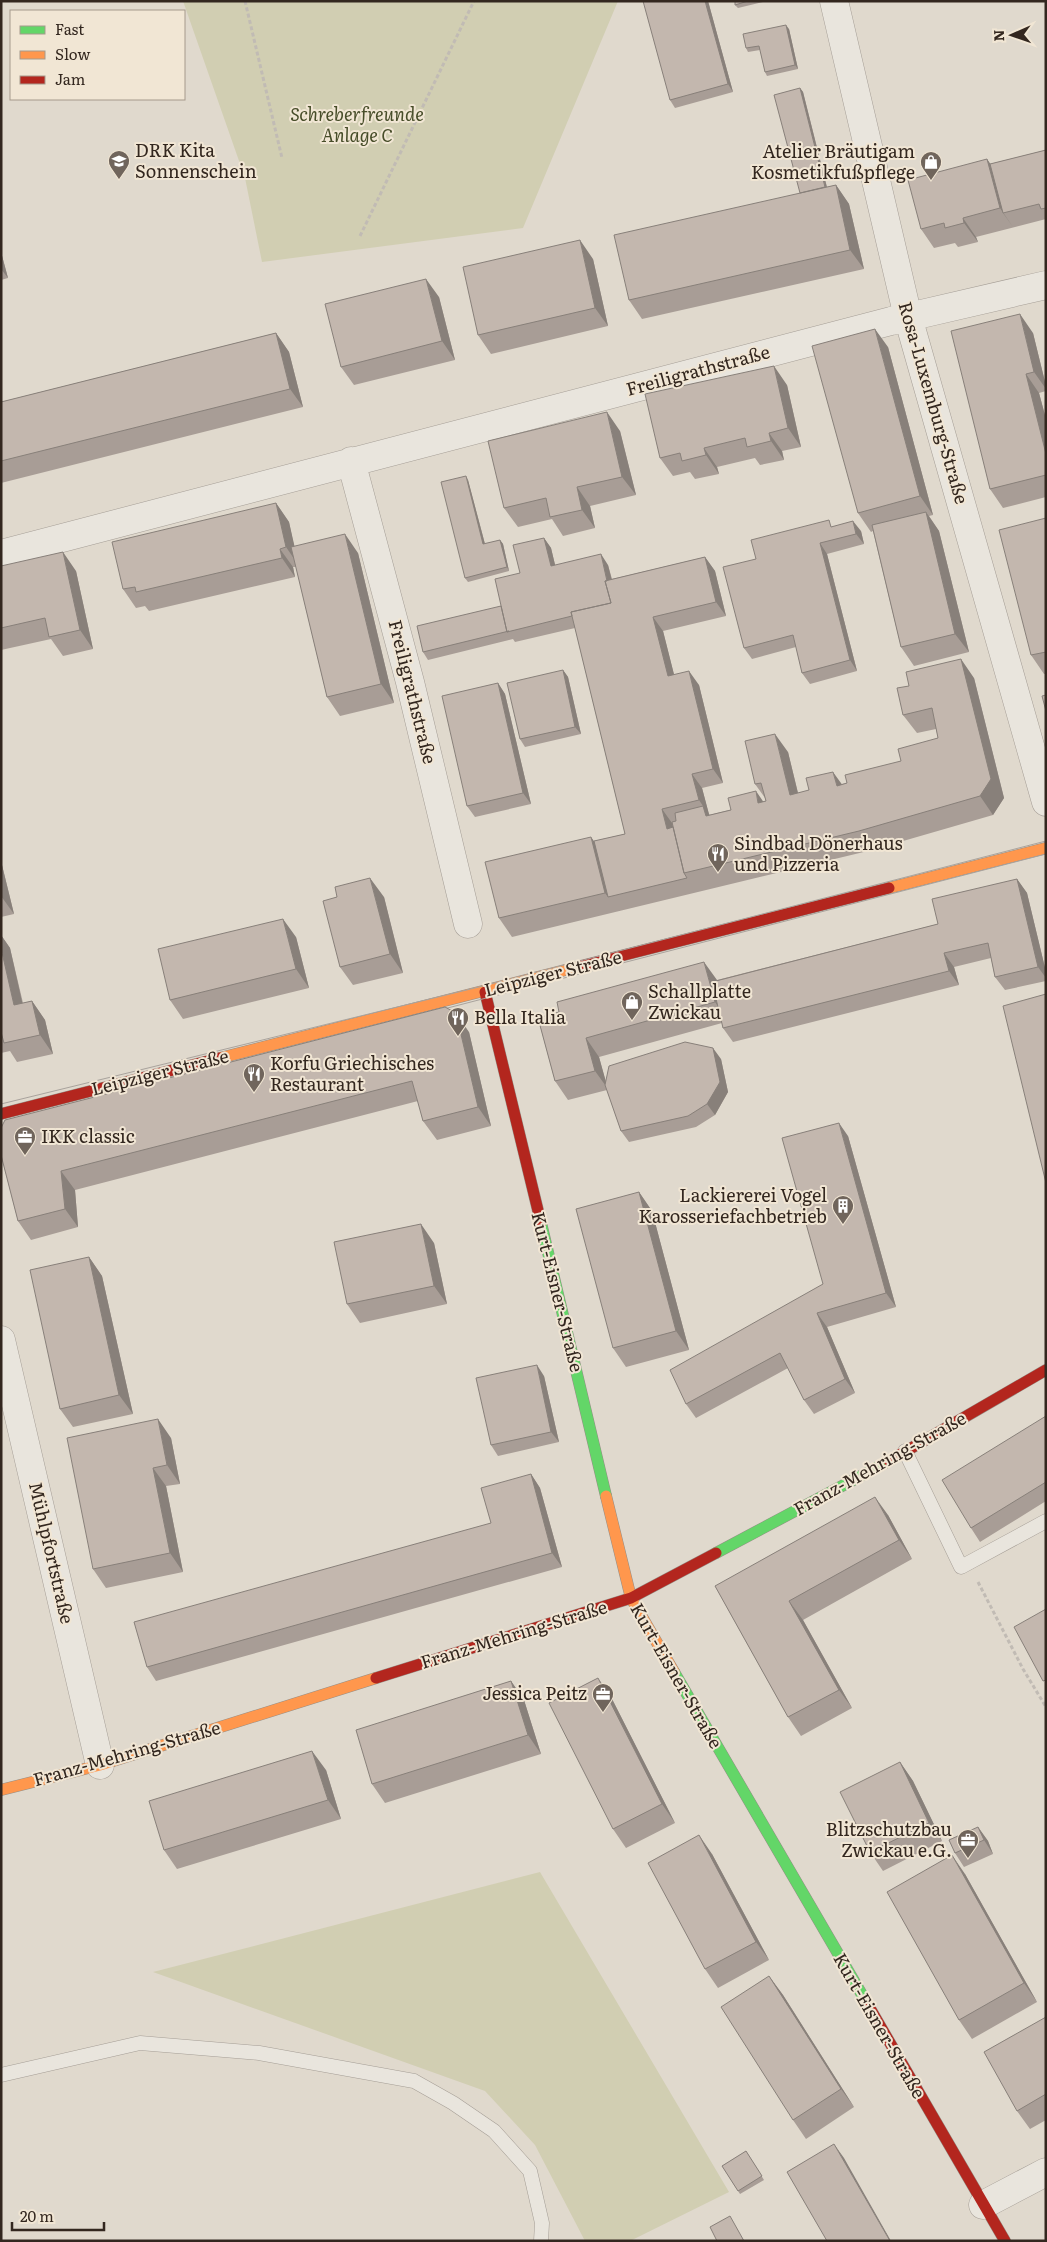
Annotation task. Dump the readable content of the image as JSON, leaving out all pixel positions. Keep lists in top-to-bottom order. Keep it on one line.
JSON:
{"streets":{"street":["Freiligrathstraße","Rosa-Luxemburg-Straße","Leipziger Straße","Kurt-Eisner-Straße","Franz-Mehring-Straße","Mühlpfortstraße"]},"crossings":[["Freiligrathstraße","Rosa-Luxemburg-Straße"],["Leipziger Straße","Kurt-Eisner-Straße"],["Kurt-Eisner-Straße","Franz-Mehring-Straße"],["Franz-Mehring-Straße","Mühlpfortstraße"]],"parks":["Schreberfreunde Anlage C"],"places":{"school or university":["DRK Kita Sonnenschein"],"shop":["Atelier Bräutigam Kosmetikfußpflege","Schallplatte Zwickau"],"restaurant":["Sindbad Dönerhaus und Pizzeria","Bella Italia","Korfu Griechisches Restaurant"],"office":["IKK classic","Jessica Peitz","Blitzschutzbau Zwickau e.G."],"building":["Lackiererei Vogel Karosseriefachbetrieb"]},"legend":["Fast","Slow","Jam"],"scale_bar":"20 m","north":"left"}
